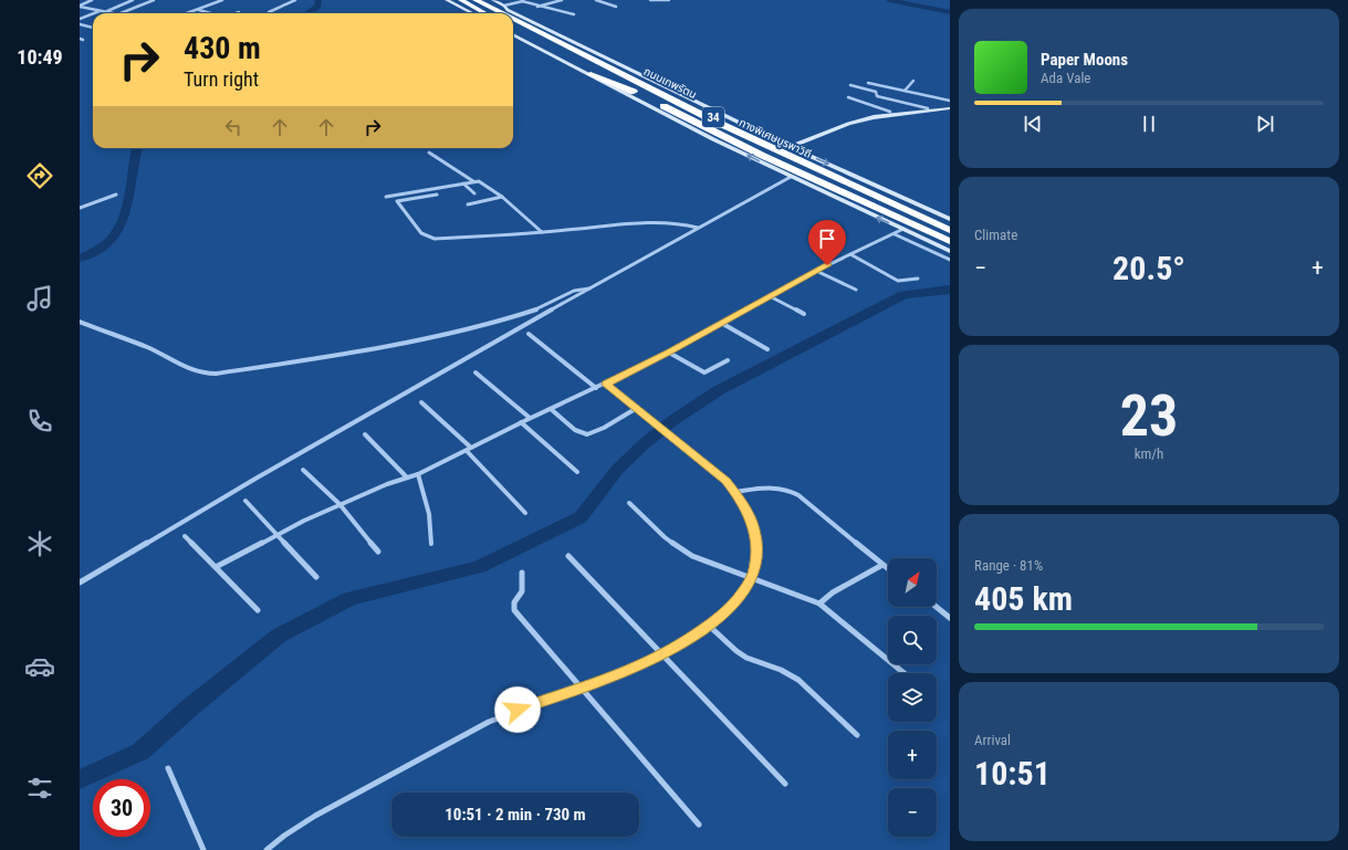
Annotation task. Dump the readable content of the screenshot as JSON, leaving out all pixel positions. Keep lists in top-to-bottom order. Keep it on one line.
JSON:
{"streets":{"highway":["ถนนเทพรัตน","34","ทางพิเศษบูรพาวิถี"]},"crossings":[["ถนนเทพรัตน","ทางพิเศษบูรพาวิถี"]],"north":"top right","page":{"tabs":"10:49","turn":["430 m","Turn right"],"song":["Paper Moons","Ada Vale"],"tile":["Climate",["23","km/h"],["Range · 81%","405 km"],["Arrival","10:51"]],"heat":["−","20.5°","+"],"map_buttons":["+","−"],"limit":"30","trip":"10:51 · 2 min · 730 m"}}
